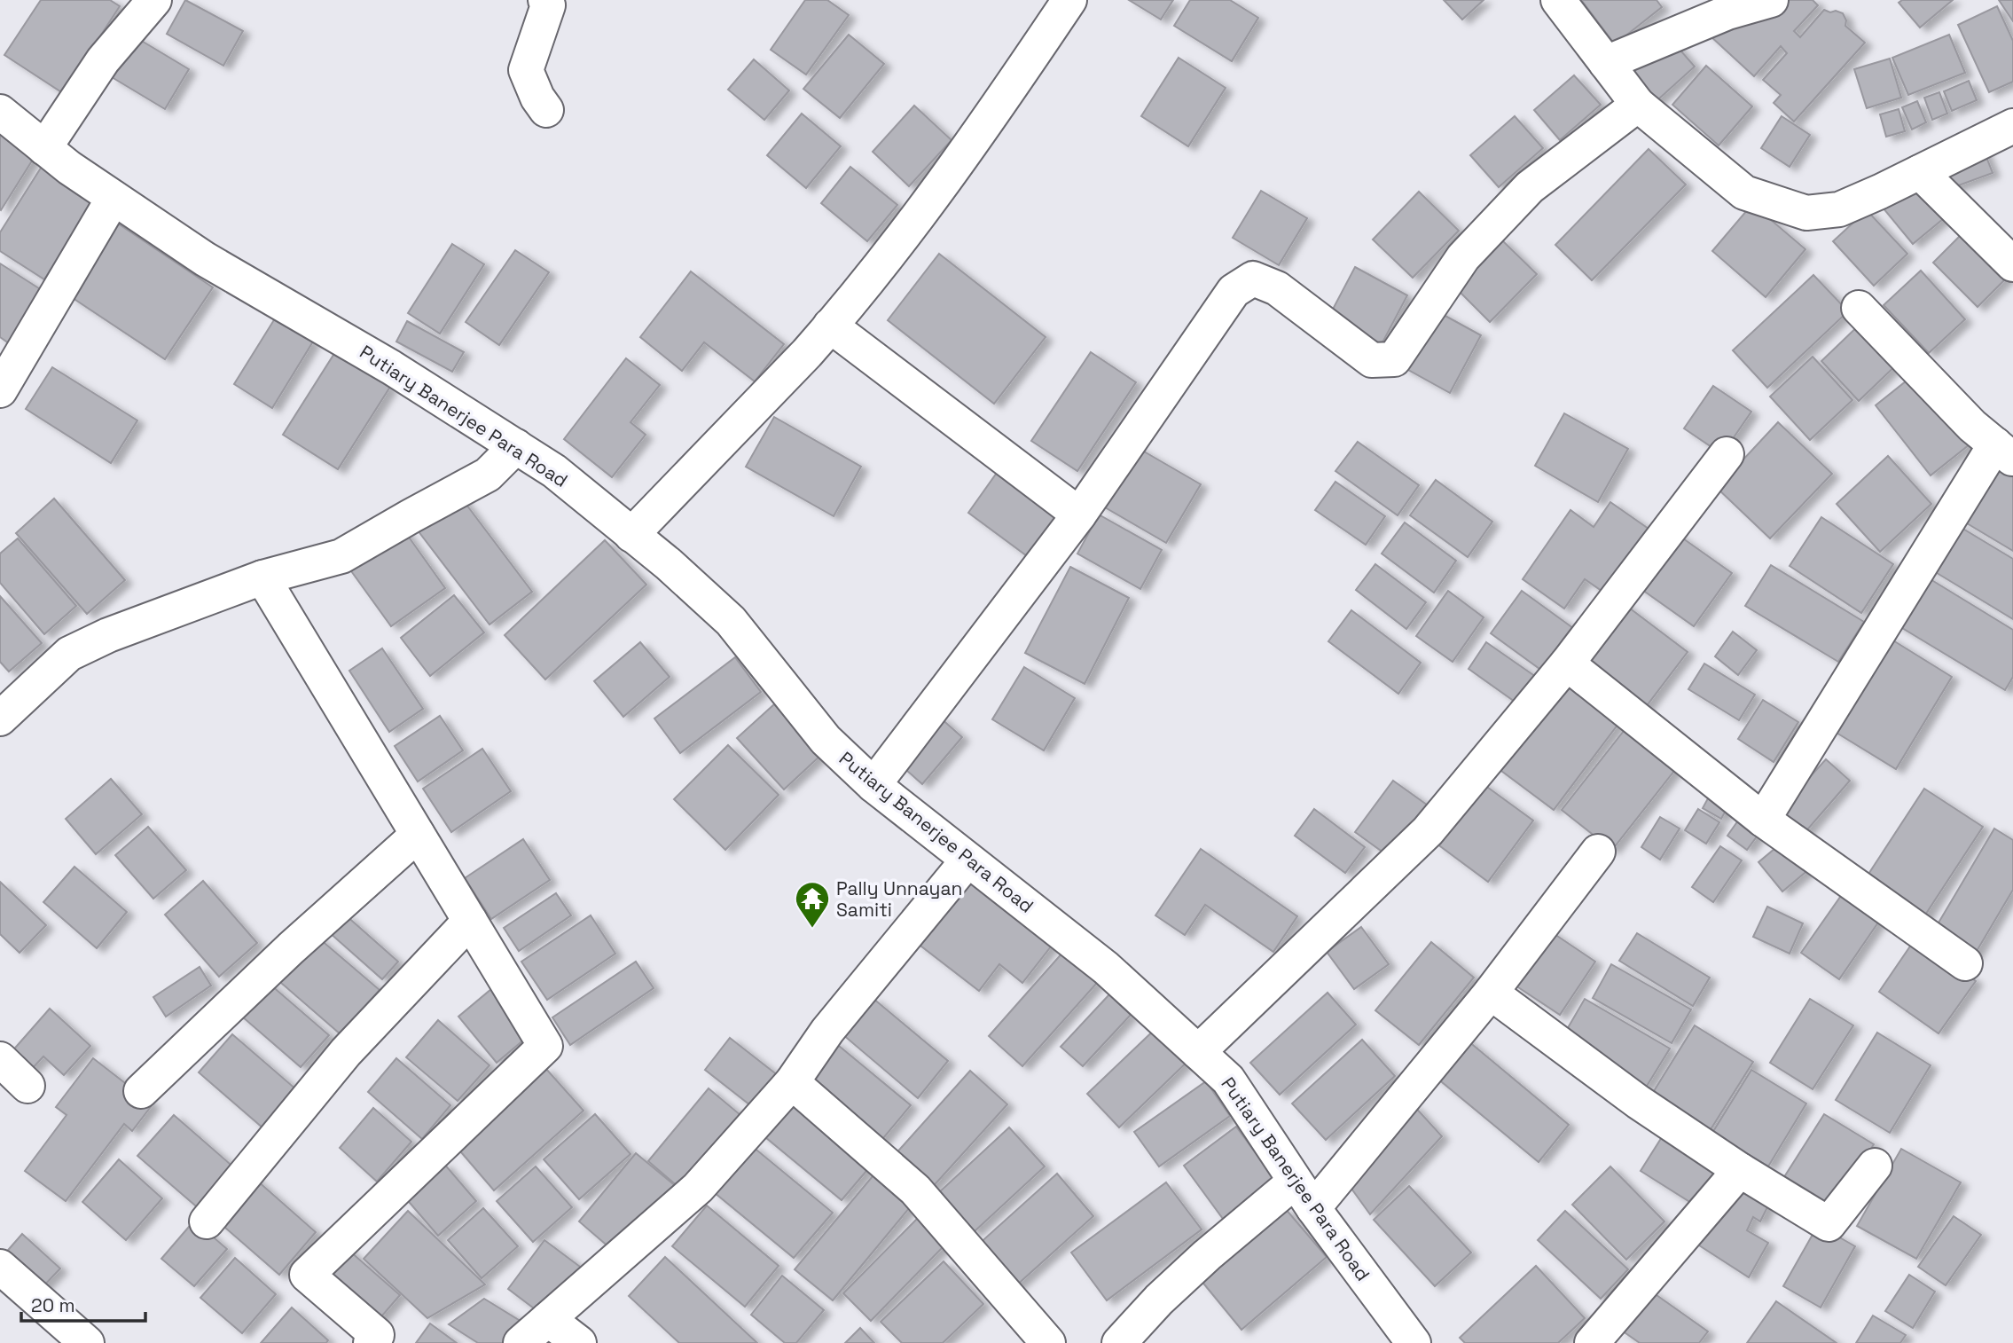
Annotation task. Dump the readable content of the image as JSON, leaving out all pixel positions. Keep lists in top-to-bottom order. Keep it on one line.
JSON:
{"streets":{"street":["Putiary Banerjee Para Road"]},"places":{"temple":["Pally Unnayan Samiti"]},"scale_bar":"20 m"}
